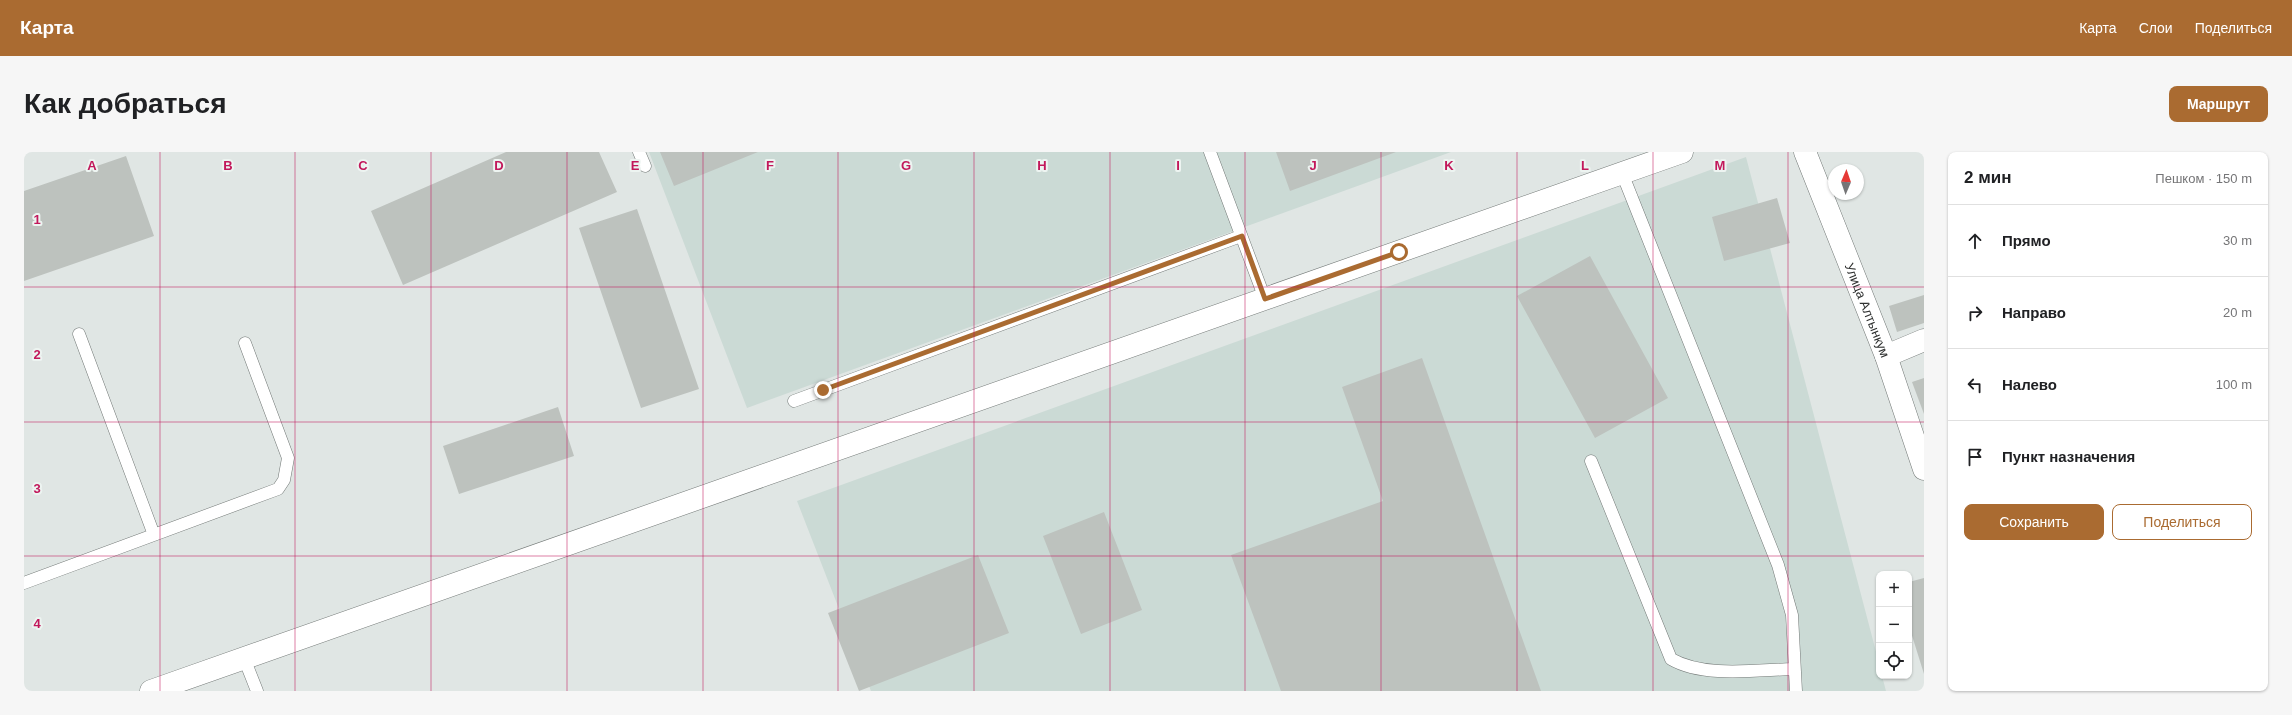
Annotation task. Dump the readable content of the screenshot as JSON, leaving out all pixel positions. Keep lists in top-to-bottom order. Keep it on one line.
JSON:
{"streets":{"street":["Улица Алтынкум"]},"north":"top","page":{"header":"Карта","nav":["Карта","Слои","Поделиться"],"buttons":["Маршрут",["Сохранить","Поделиться"]],"title":"Как добраться","heading":["2 мин","Пешком · 150 m"],"list":[["Прямо","30 m"],["Направо","20 m"],["Налево","100 m"],"Пункт назначения"],"map_buttons":["+","−"]},"grid":{"columns":["A","B","C","D","E","F","G","H","I","J","K","L","M"],"rows":["1","2","3","4"]}}
